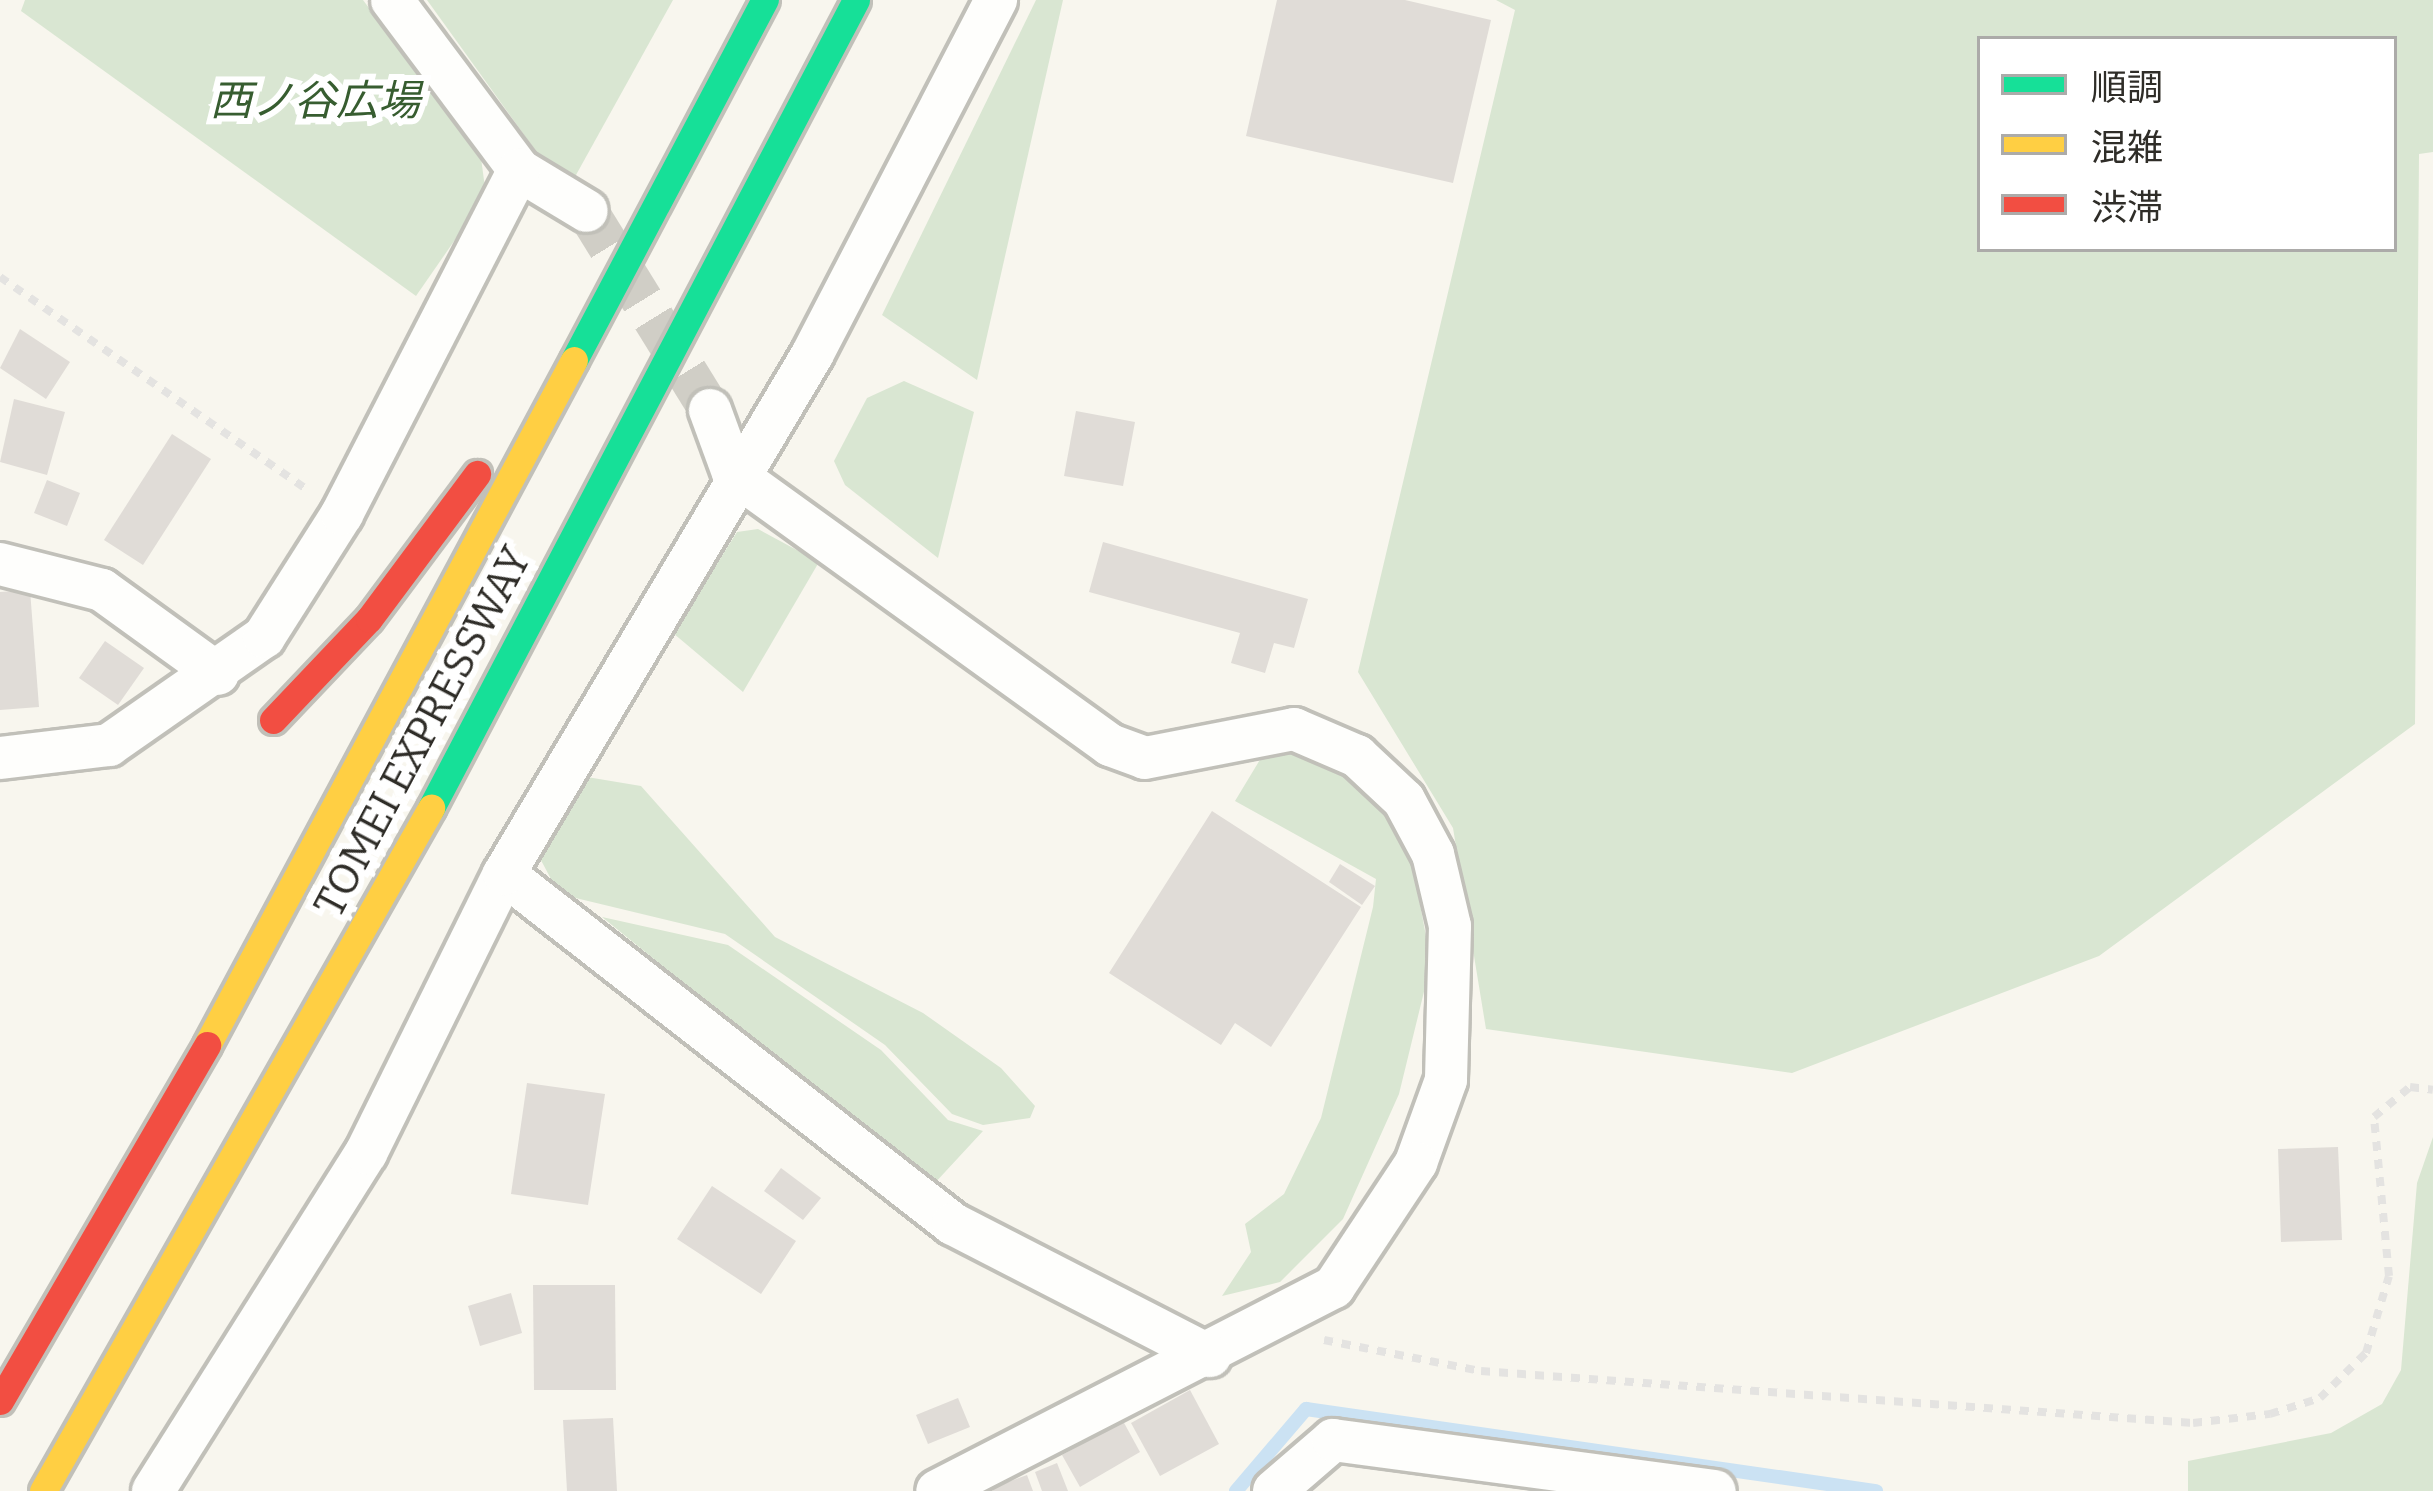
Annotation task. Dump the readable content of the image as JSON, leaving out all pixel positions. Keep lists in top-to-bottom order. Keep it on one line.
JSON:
{"streets":{"highway":["TOMEI EXPRESSWAY"]},"parks":["西ノ谷広場"],"legend":["順調","混雑","渋滞"]}
